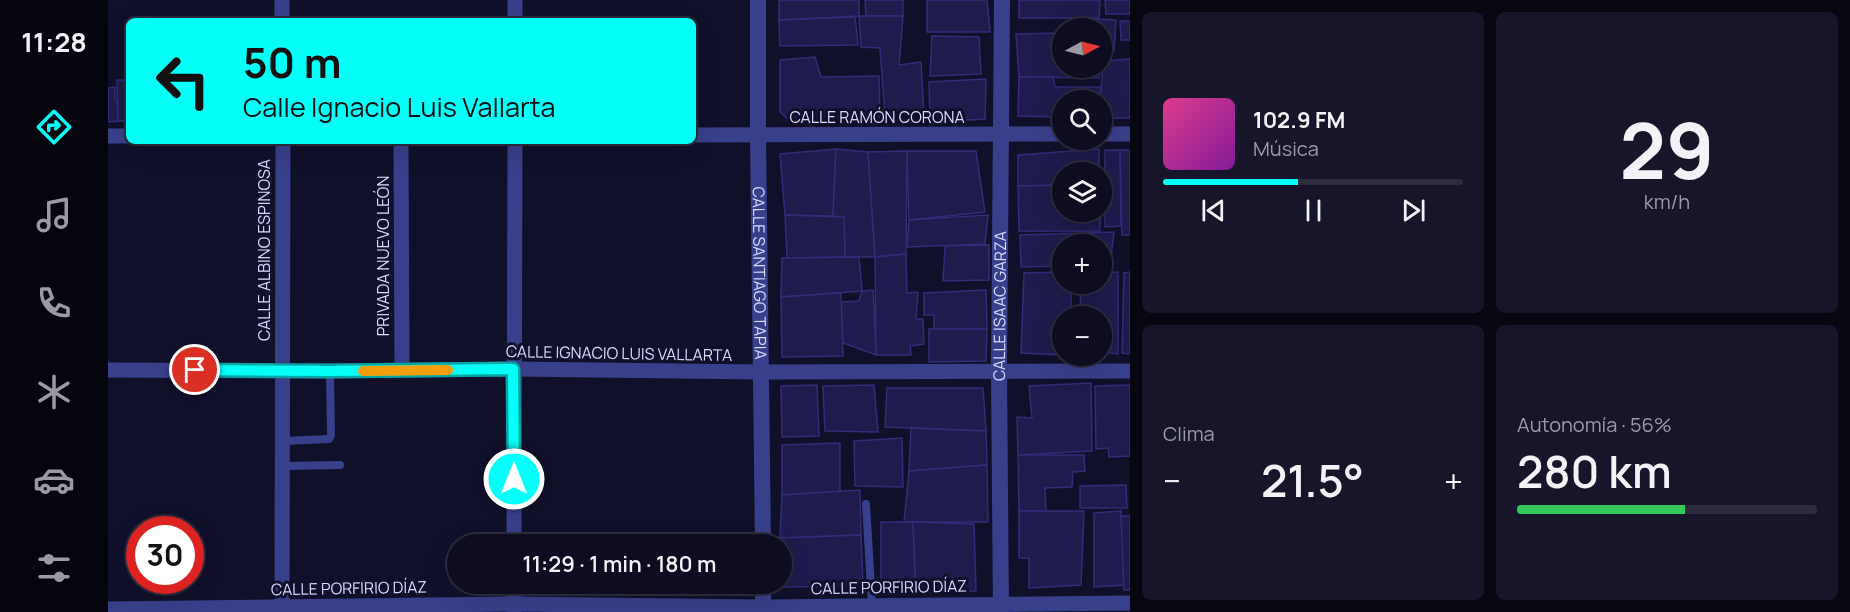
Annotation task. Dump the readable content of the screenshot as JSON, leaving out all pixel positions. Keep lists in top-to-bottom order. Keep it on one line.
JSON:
{"streets":{"street":["CALLE RAMÓN CORONA","CALLE ALBINO ESPINOSA","PRIVADA NUEVO LEÓN","CALLE SANTIAGO TAPIA","CALLE ISAAC GARZA","CALLE IGNACIO LUIS VALLARTA","CALLE PORFIRIO DÍAZ"]},"crossings":[["CALLE RAMÓN CORONA","CALLE SANTIAGO TAPIA"],["CALLE RAMÓN CORONA","CALLE ISAAC GARZA"],["CALLE ALBINO ESPINOSA","CALLE IGNACIO LUIS VALLARTA"],["CALLE ALBINO ESPINOSA","CALLE PORFIRIO DÍAZ"],["PRIVADA NUEVO LEÓN","CALLE IGNACIO LUIS VALLARTA"],["CALLE SANTIAGO TAPIA","CALLE IGNACIO LUIS VALLARTA"],["CALLE ISAAC GARZA","CALLE IGNACIO LUIS VALLARTA"],["CALLE ISAAC GARZA","CALLE PORFIRIO DÍAZ"]],"north":"right","page":{"tabs":"11:28","tile":[["29","km/h"],"Clima",["Autonomía · 56%","280 km"]],"map_buttons":["+","−"],"turn":["50 m","Calle Ignacio Luis Vallarta"],"song":["102.9 FM","Música"],"heat":["−","21.5°","+"],"limit":"30","trip":"11:29 · 1 min · 180 m"}}
